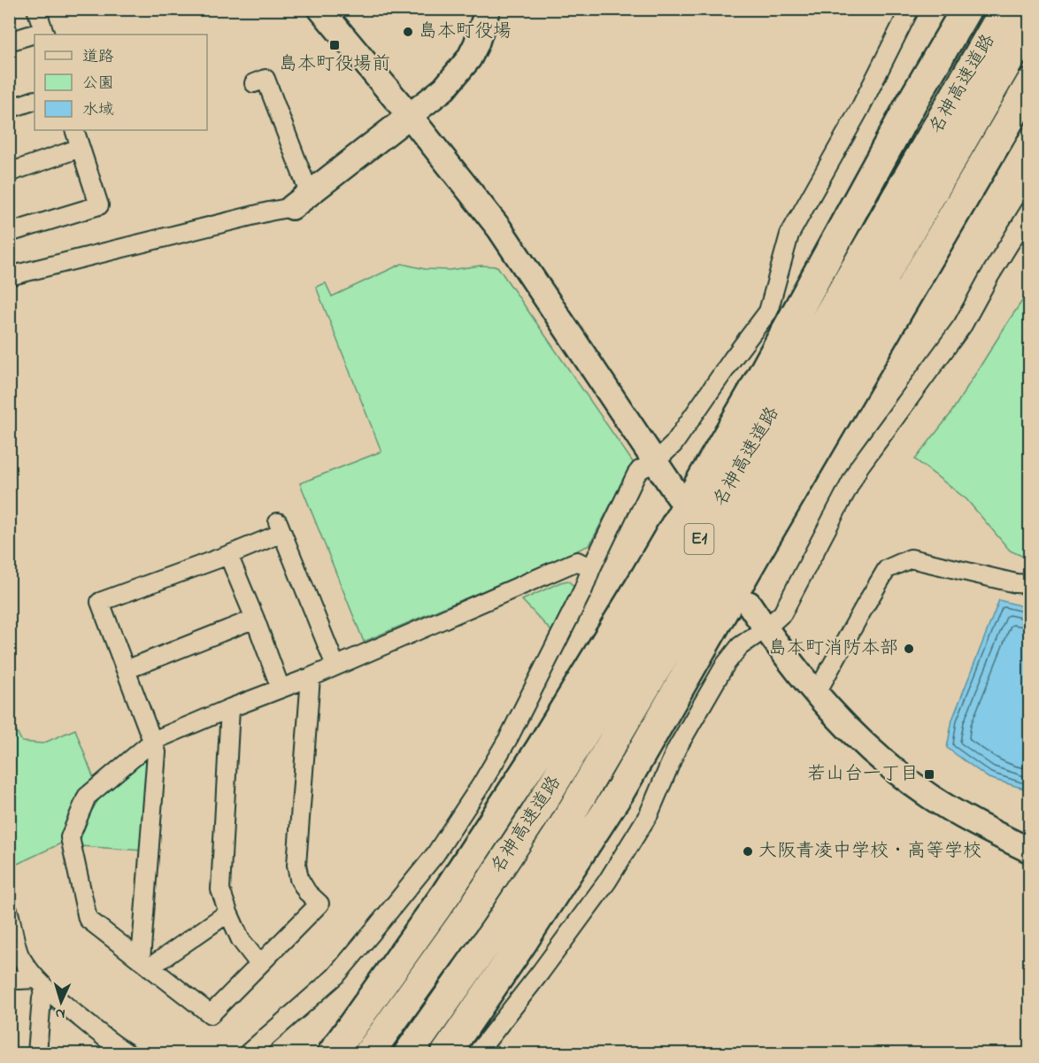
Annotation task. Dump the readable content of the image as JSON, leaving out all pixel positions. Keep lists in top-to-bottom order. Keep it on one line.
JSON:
{"streets":{"highway":["名神高速道路","E1"]},"places":{"other":["島本町役場","島本町消防本部","大阪青凌中学校・高等学校"],"transit":["島本町役場前","若山台一丁目"]},"legend":["道路","公園","水域"],"north":"bottom"}
